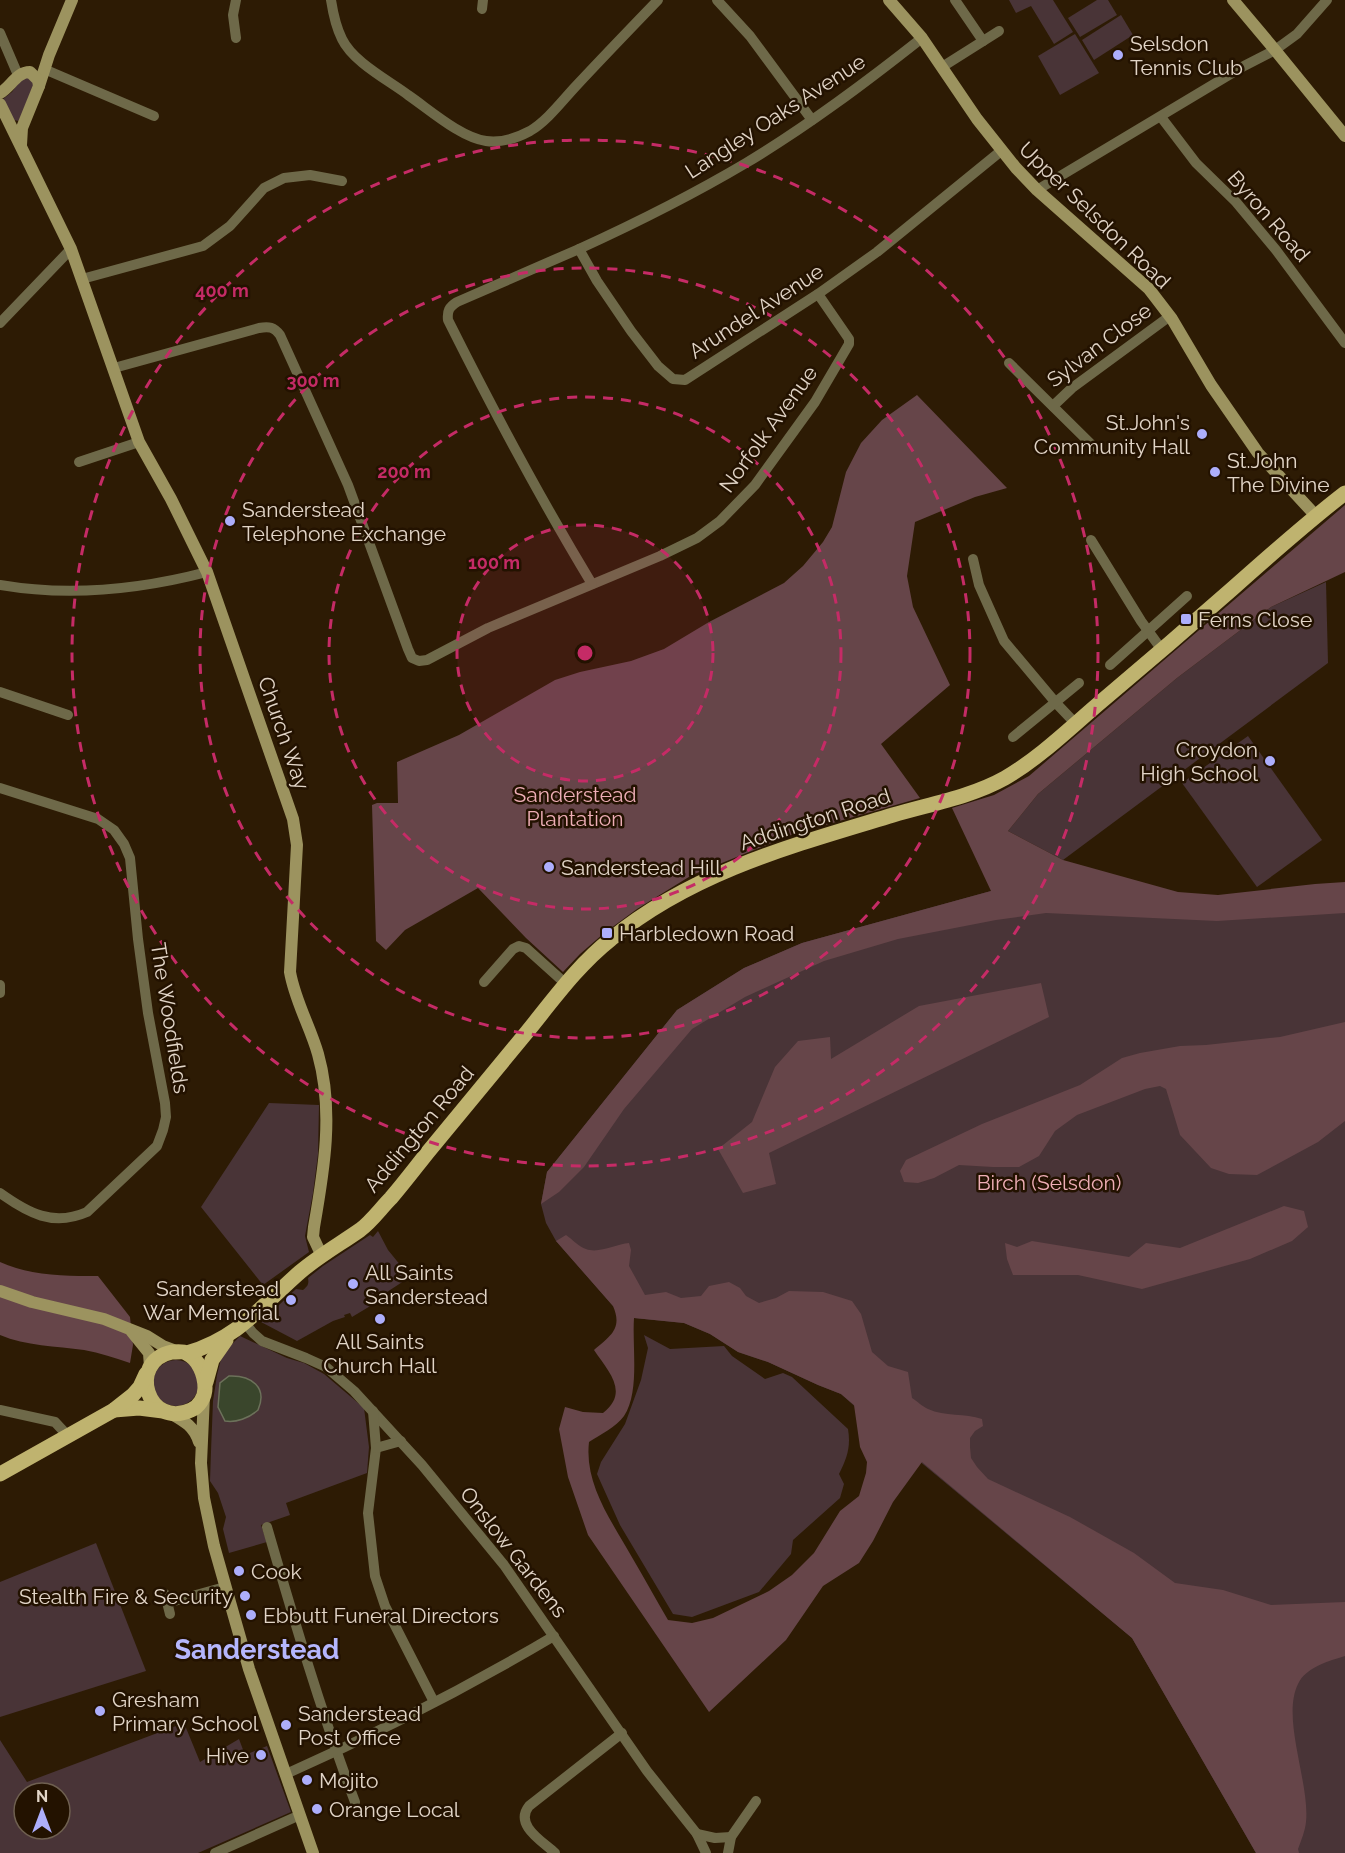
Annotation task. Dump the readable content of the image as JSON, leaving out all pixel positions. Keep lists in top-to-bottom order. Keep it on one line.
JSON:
{"streets":{"main road":["Addington Road"],"street":["Langley Oaks Avenue","Upper Selsdon Road","Byron Road","Arundel Avenue","Sylvan Close","Norfolk Avenue","Church Way","The Woodfields","Onslow Gardens"]},"crossings":[["Langley Oaks Avenue","Upper Selsdon Road"],["Langley Oaks Avenue","Arundel Avenue"],["Upper Selsdon Road","Arundel Avenue"],["Upper Selsdon Road","Sylvan Close"],["Upper Selsdon Road","Addington Road"],["Arundel Avenue","Norfolk Avenue"],["Norfolk Avenue","Church Way"],["Church Way","Addington Road"],["Addington Road","Onslow Gardens"]],"districts":["Sanderstead"],"parks":["Sanderstead Plantation","Birch (Selsdon)"],"places":{"other":["Selsdon Tennis Club","St.John's Community Hall","St.John The Divine","Sanderstead Telephone Exchange","Croydon High School","Sanderstead Hill","All Saints Sanderstead","Sanderstead War Memorial","All Saints Church Hall","Cook","Stealth Fire & Security","Ebbutt Funeral Directors","Gresham Primary School","Sanderstead Post Office","Hive","Mojito","Orange Local"],"transit":["Ferns Close","Harbledown Road"]},"north":"top","rings":["400 m","300 m","200 m","100 m"]}
